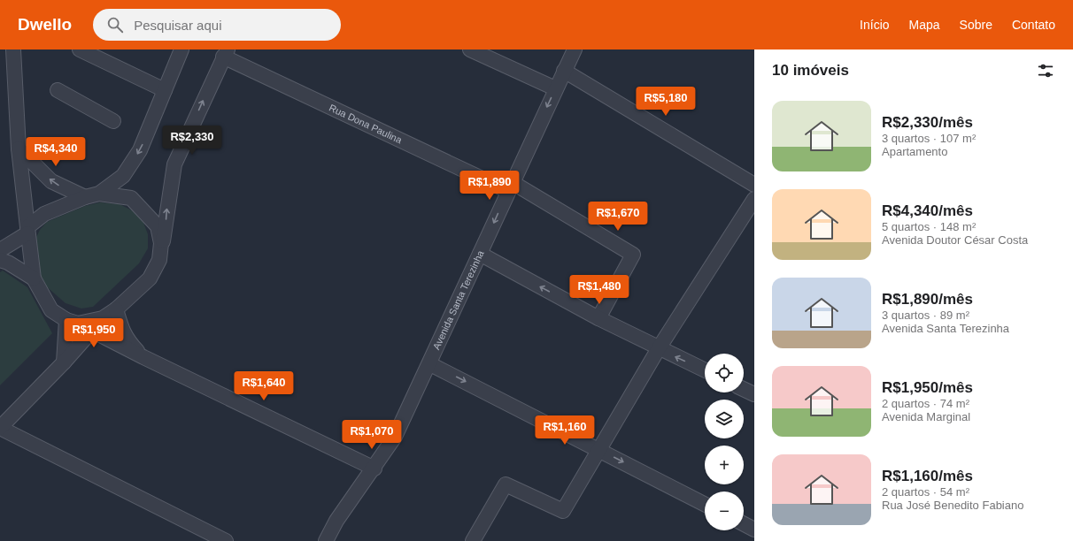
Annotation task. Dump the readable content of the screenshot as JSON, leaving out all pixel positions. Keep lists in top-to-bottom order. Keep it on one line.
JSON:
{"streets":{"street":["Rua Dona Paulina","Avenida Santa Terezinha"]},"crossings":[["Rua Dona Paulina","Avenida Santa Terezinha"]],"page":{"header":"Dwello","search":"Pesquisar aqui","nav":["Início","Mapa","Sobre","Contato"],"heading":"10 imóveis","price":["R$5,180","R$2,330","R$4,340","R$1,890","R$1,670","R$1,480","R$1,950","R$1,640","R$1,160","R$1,070"],"list":[{"name":"R$2,330/mês","note":"3 quartos · 107 m² · Apartamento"},{"name":"R$4,340/mês","note":"5 quartos · 148 m² · Avenida Doutor César Costa"},{"name":"R$1,890/mês","note":"3 quartos · 89 m² · Avenida Santa Terezinha"},{"name":"R$1,950/mês","note":"2 quartos · 74 m² · Avenida Marginal"},{"name":"R$1,160/mês","note":"2 quartos · 54 m² · Rua José Benedito Fabiano"}],"map_buttons":["+","−"]}}
